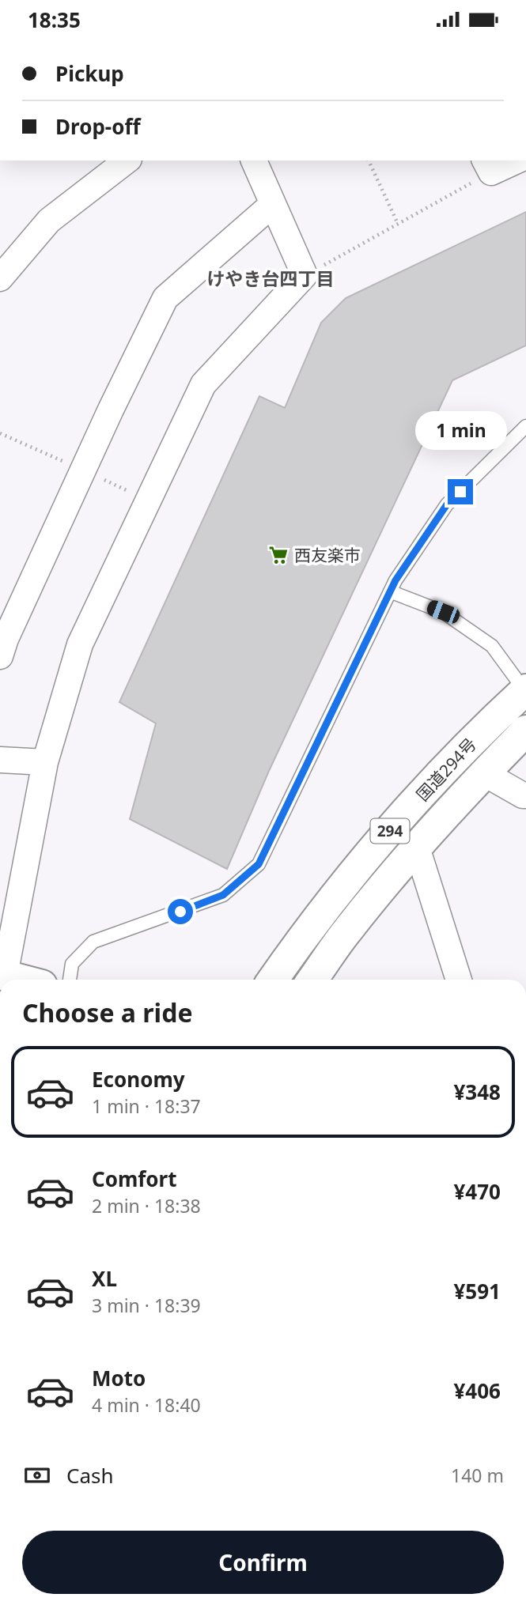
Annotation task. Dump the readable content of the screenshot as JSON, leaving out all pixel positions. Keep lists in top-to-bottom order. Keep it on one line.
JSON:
{"streets":{"main road":["国道294号","294"]},"districts":["けやき台四丁目"],"places":{"supermarket":["西友楽市"]},"page":{"status":"18:35","banner":["Pickup","Drop-off"],"bubble":"1 min","heading":"Choose a ride","list":[{"name":"Economy","note":"1 min · 18:37","value":"¥348"},{"name":"Comfort","note":"2 min · 18:38","value":"¥470"},{"name":"XL","note":"3 min · 18:39","value":"¥591"},{"name":"Moto","note":"4 min · 18:40","value":"¥406"}],"pay":["Cash","140 m"],"buttons":"Confirm"}}
